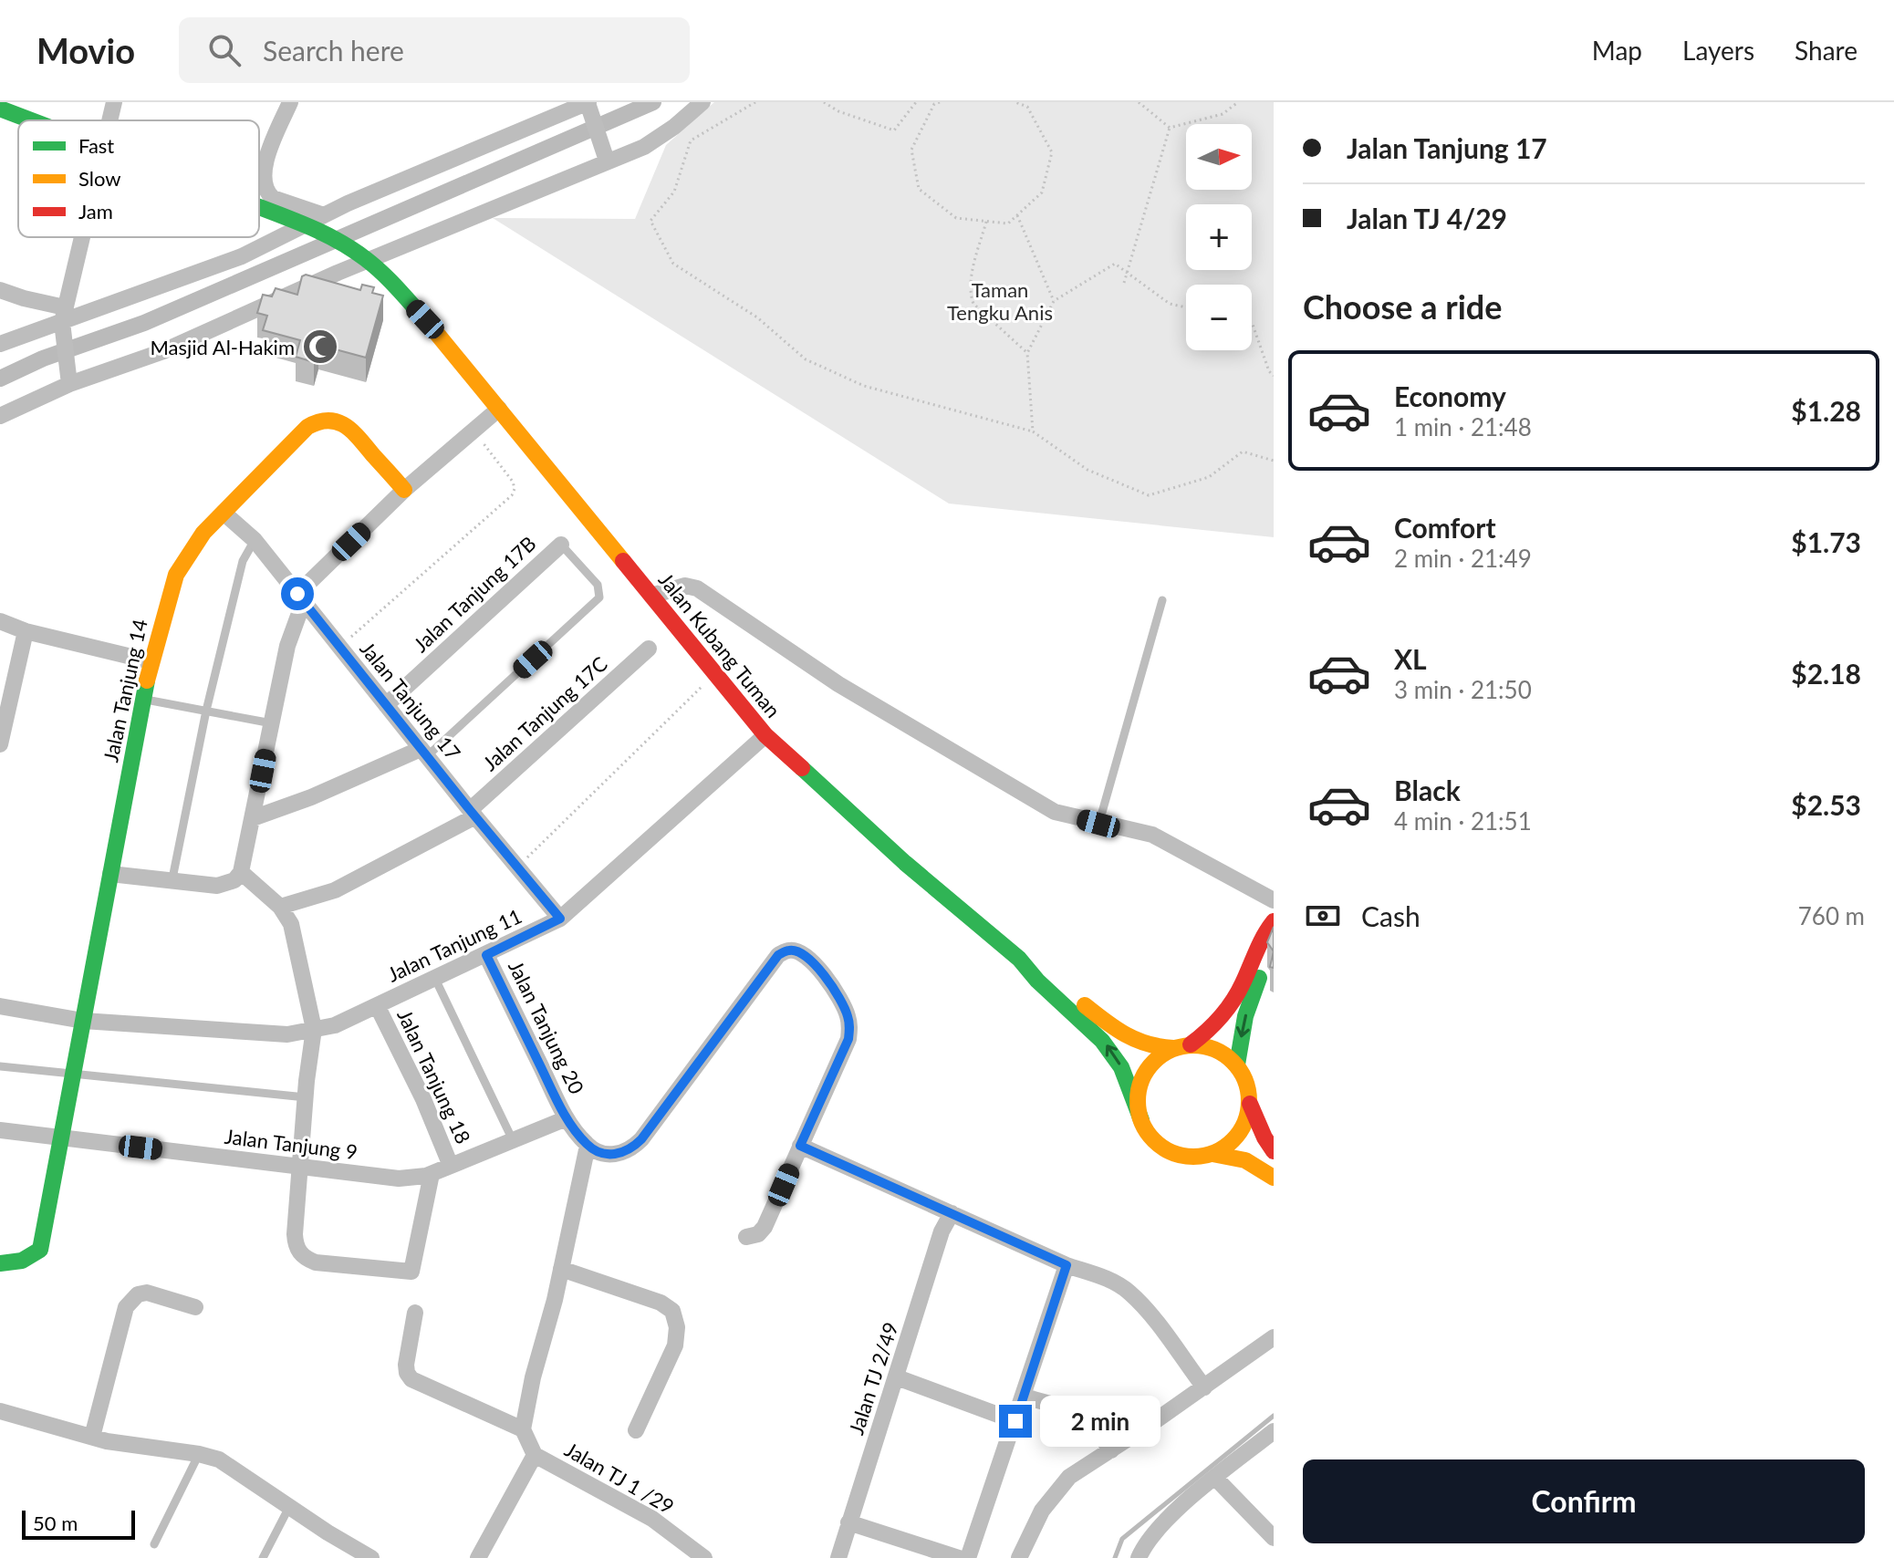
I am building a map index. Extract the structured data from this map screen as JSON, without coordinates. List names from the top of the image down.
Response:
{
  "streets": {
    "main road": ["Jalan Kubang Tuman", "Jalan Tanjung 14"],
    "street": [
      "Jalan Tanjung 17B",
      "Jalan Tanjung 17",
      "Jalan Tanjung 17C",
      "Jalan Tanjung 11",
      "Jalan Tanjung 20",
      "Jalan Tanjung 18",
      "Jalan Tanjung 9",
      "Jalan TJ 2/49",
      "Jalan TJ 1 /29"
    ]
  },
  "crossings": [
    ["Jalan Tanjung 17B", "Jalan Tanjung 17"],
    ["Jalan Kubang Tuman", "Jalan Tanjung 11"],
    ["Jalan Tanjung 14", "Jalan Tanjung 17"],
    ["Jalan Tanjung 14", "Jalan Tanjung 11"],
    ["Jalan Tanjung 14", "Jalan Tanjung 9"],
    ["Jalan Tanjung 17", "Jalan Tanjung 17C"],
    ["Jalan Tanjung 17", "Jalan Tanjung 11"],
    ["Jalan Tanjung 11", "Jalan Tanjung 20"],
    ["Jalan Tanjung 11", "Jalan Tanjung 18"],
    ["Jalan Tanjung 20", "Jalan Tanjung 9"],
    ["Jalan Tanjung 18", "Jalan Tanjung 9"]
  ],
  "parks": ["Taman Tengku Anis"],
  "places": {
    "mosque": ["Masjid Al-Hakim"]
  },
  "legend": ["Fast", "Slow", "Jam"],
  "scale_bar": "50 m",
  "north": "right",
  "page": {
    "header": "Movio",
    "search": "Search here",
    "nav": ["Map", "Layers", "Share"],
    "banner": ["Jalan Tanjung 17", "Jalan TJ 4/29"],
    "map_buttons": ["+", "−"],
    "heading": "Choose a ride",
    "list": [
      {
        "name": "Economy",
        "note": "1 min · 21:48",
        "value": "$1.28"
      },
      {
        "name": "Comfort",
        "note": "2 min · 21:49",
        "value": "$1.73"
      },
      {
        "name": "XL",
        "note": "3 min · 21:50",
        "value": "$2.18"
      },
      {
        "name": "Black",
        "note": "4 min · 21:51",
        "value": "$2.53"
      }
    ],
    "pay": ["Cash", "760 m"],
    "bubble": "2 min",
    "buttons": "Confirm",
    "scale": "50 m"
  }
}
